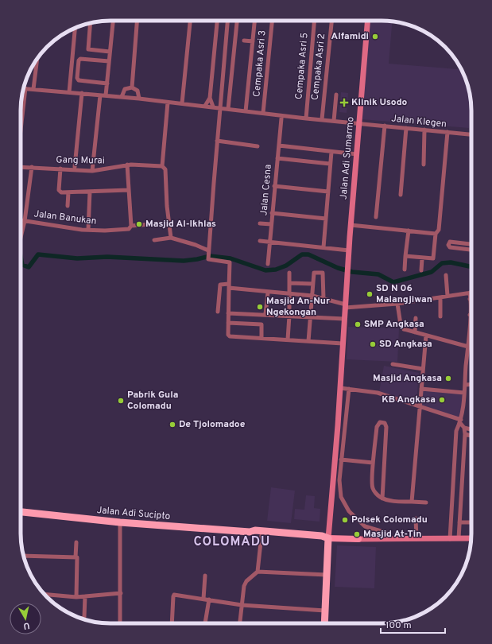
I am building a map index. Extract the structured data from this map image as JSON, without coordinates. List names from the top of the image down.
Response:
{
  "streets": {
    "highway": ["Jalan Adi Sucipto"],
    "main road": ["Jalan Adi Sumarmo"],
    "street": [
      "Cempaka Asri 3",
      "Cempaka Asri 5",
      "Cempaka Asri 2",
      "Jalan Klegen",
      "Gang Murai",
      "Jalan Cesna",
      "Jalan Banukan"
    ]
  },
  "crossings": [
    ["Cempaka Asri 3", "Jalan Klegen"],
    ["Cempaka Asri 5", "Jalan Klegen"],
    ["Cempaka Asri 2", "Jalan Klegen"],
    ["Jalan Klegen", "Jalan Adi Sumarmo"],
    ["Jalan Adi Sumarmo", "Jalan Adi Sucipto"]
  ],
  "districts": ["COLOMADU"],
  "places": {
    "other": [
      "Alfamidi",
      "Masjid Al-Ikhlas",
      "SD N 06 Malangjiwan",
      "Masjid An-Nur Ngekongan",
      "SMP Angkasa",
      "SD Angkasa",
      "Masjid Angkasa",
      "KB Angkasa",
      "Pabrik Gula Colomadu",
      "De Tjolomadoe",
      "Polsek Colomadu",
      "Masjid At-Tin"
    ],
    "health": ["Klinik Usodo"]
  },
  "scale_bar": "100 m",
  "north": "bottom"
}
